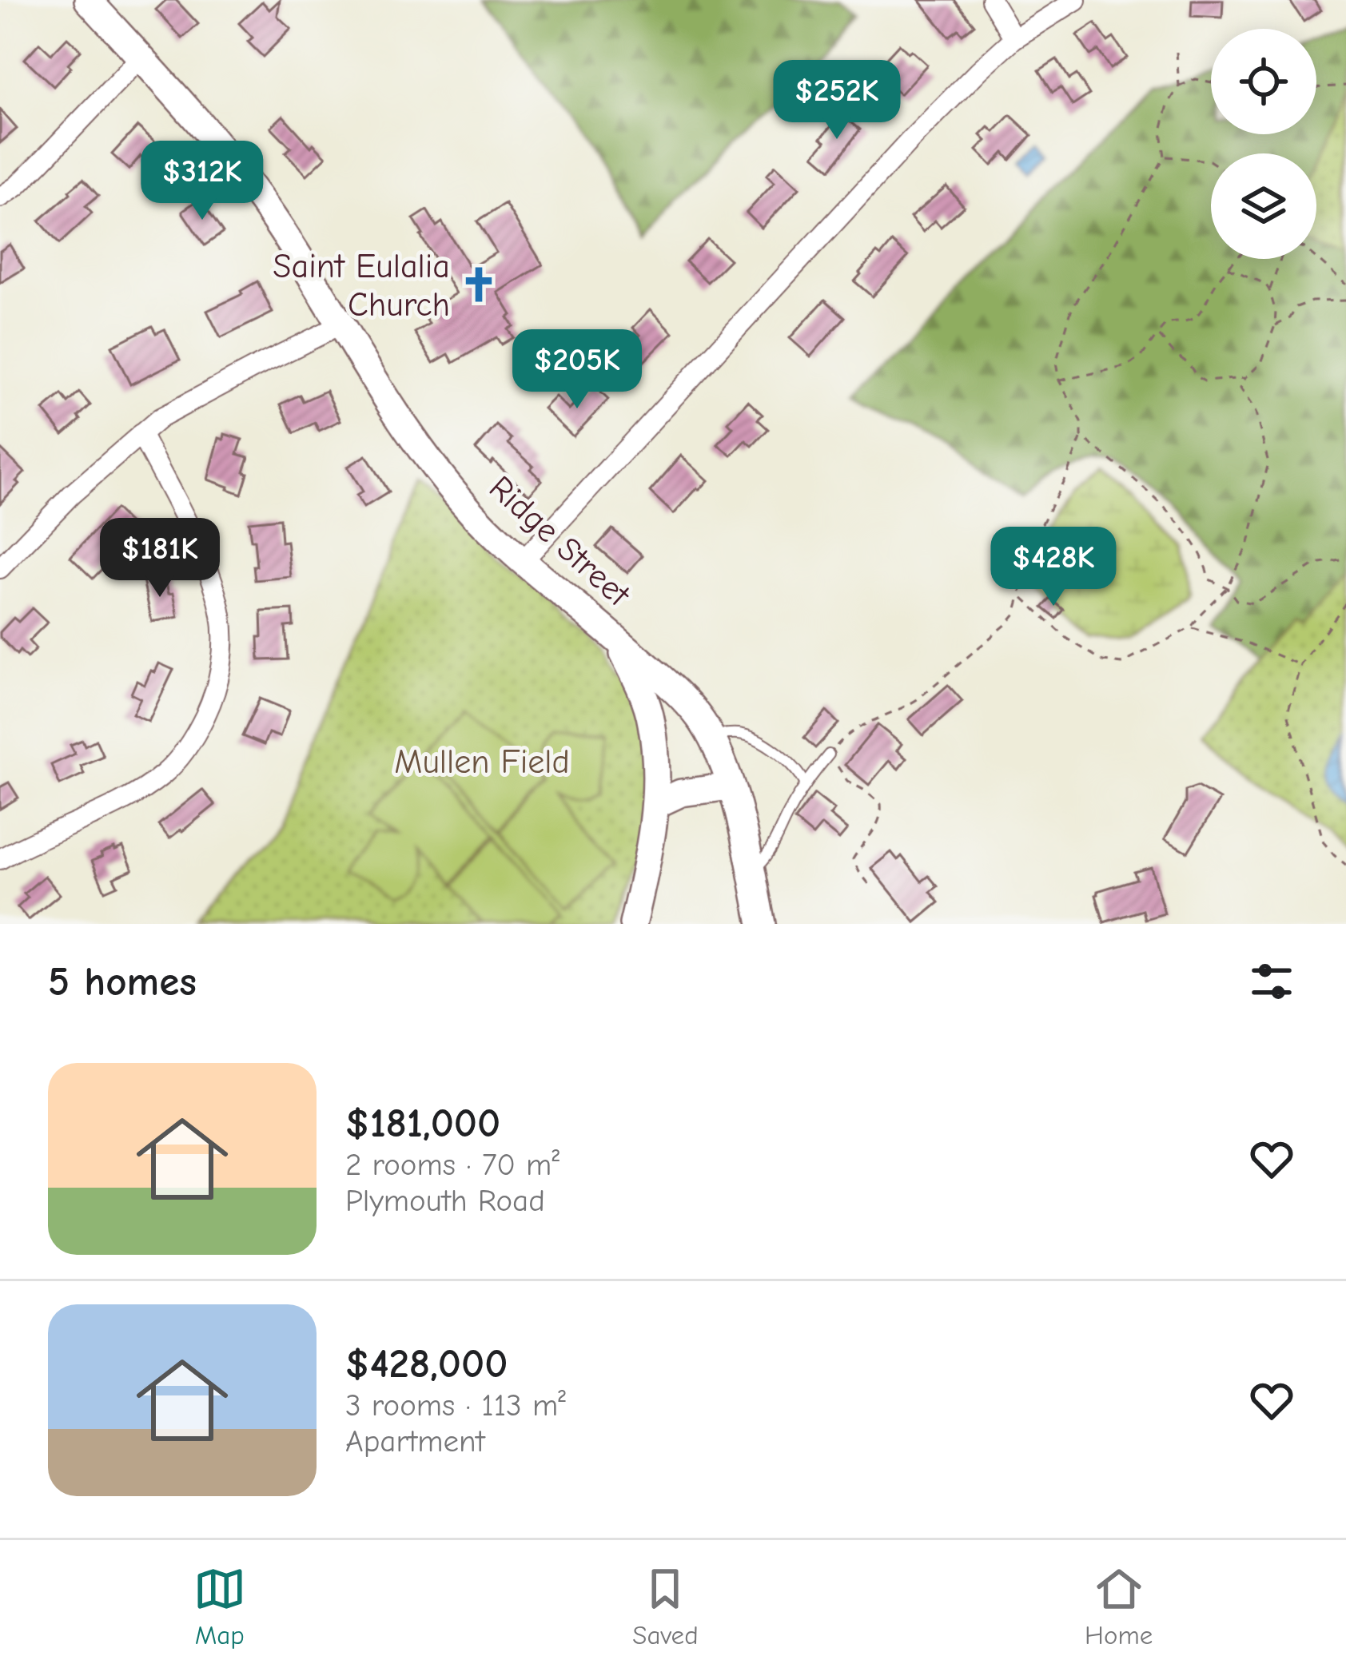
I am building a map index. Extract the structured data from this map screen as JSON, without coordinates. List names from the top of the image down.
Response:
{
  "streets": {
    "main road": ["Ridge Street"]
  },
  "parks": ["Mullen Field"],
  "places": {
    "church": ["Saint Eulalia Church"]
  },
  "page": {
    "price": [
      "$252K",
      "$312K",
      "$205K",
      "$181K",
      "$428K"
    ],
    "heading": "5 homes",
    "list": [
      {
        "name": "$181,000",
        "note": "2 rooms · 70 m² · Plymouth Road"
      },
      {
        "name": "$428,000",
        "note": "3 rooms · 113 m² · Apartment"
      }
    ],
    "tabs": ["Map", "Saved", "Home"]
  }
}
